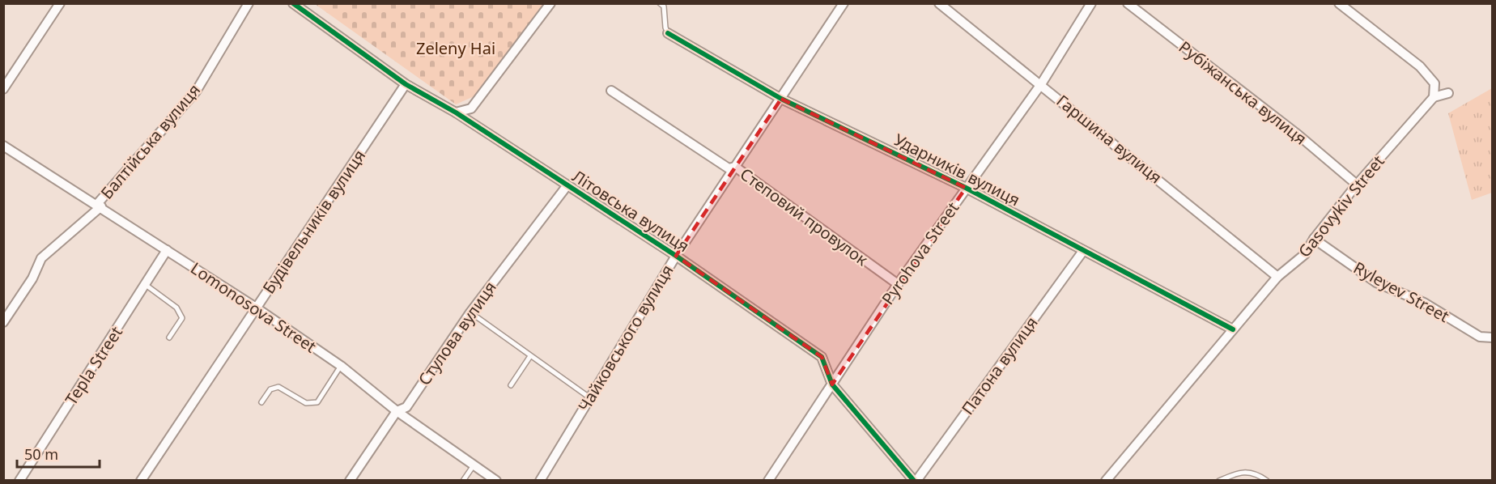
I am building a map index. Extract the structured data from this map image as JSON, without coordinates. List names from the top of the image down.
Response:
{
  "streets": {
    "street": [
      "Рубіжанська вулиця",
      "Гаршина вулиця",
      "Балтійська вулиця",
      "Ударників вулиця",
      "Gasovykiv Street",
      "Літовська вулиця",
      "Степовий провулок",
      "Будівельників вулиця",
      "Pyrohova Street",
      "Ryleyev Street",
      "Lomonosova Street",
      "Стулова вулиця",
      "Чайковського вулиця",
      "Tepla Street",
      "Патона вулиця"
    ]
  },
  "crossings": [
    ["Рубіжанська вулиця", "Gasovykiv Street"],
    ["Гаршина вулиця", "Gasovykiv Street"],
    ["Гаршина вулиця", "Pyrohova Street"],
    ["Балтійська вулиця", "Lomonosova Street"],
    ["Ударників вулиця", "Gasovykiv Street"],
    ["Ударників вулиця", "Pyrohova Street"],
    ["Ударників вулиця", "Чайковського вулиця"],
    ["Ударників вулиця", "Патона вулиця"],
    ["Gasovykiv Street", "Ryleyev Street"],
    ["Літовська вулиця", "Будівельників вулиця"],
    ["Літовська вулиця", "Pyrohova Street"],
    ["Літовська вулиця", "Стулова вулиця"],
    ["Літовська вулиця", "Чайковського вулиця"],
    ["Літовська вулиця", "Патона вулиця"],
    ["Степовий провулок", "Pyrohova Street"],
    ["Степовий провулок", "Чайковського вулиця"],
    ["Будівельників вулиця", "Lomonosova Street"],
    ["Lomonosova Street", "Стулова вулиця"],
    ["Lomonosova Street", "Tepla Street"]
  ],
  "parks": ["Zeleny Hai"],
  "scale_bar": "50 m"
}
